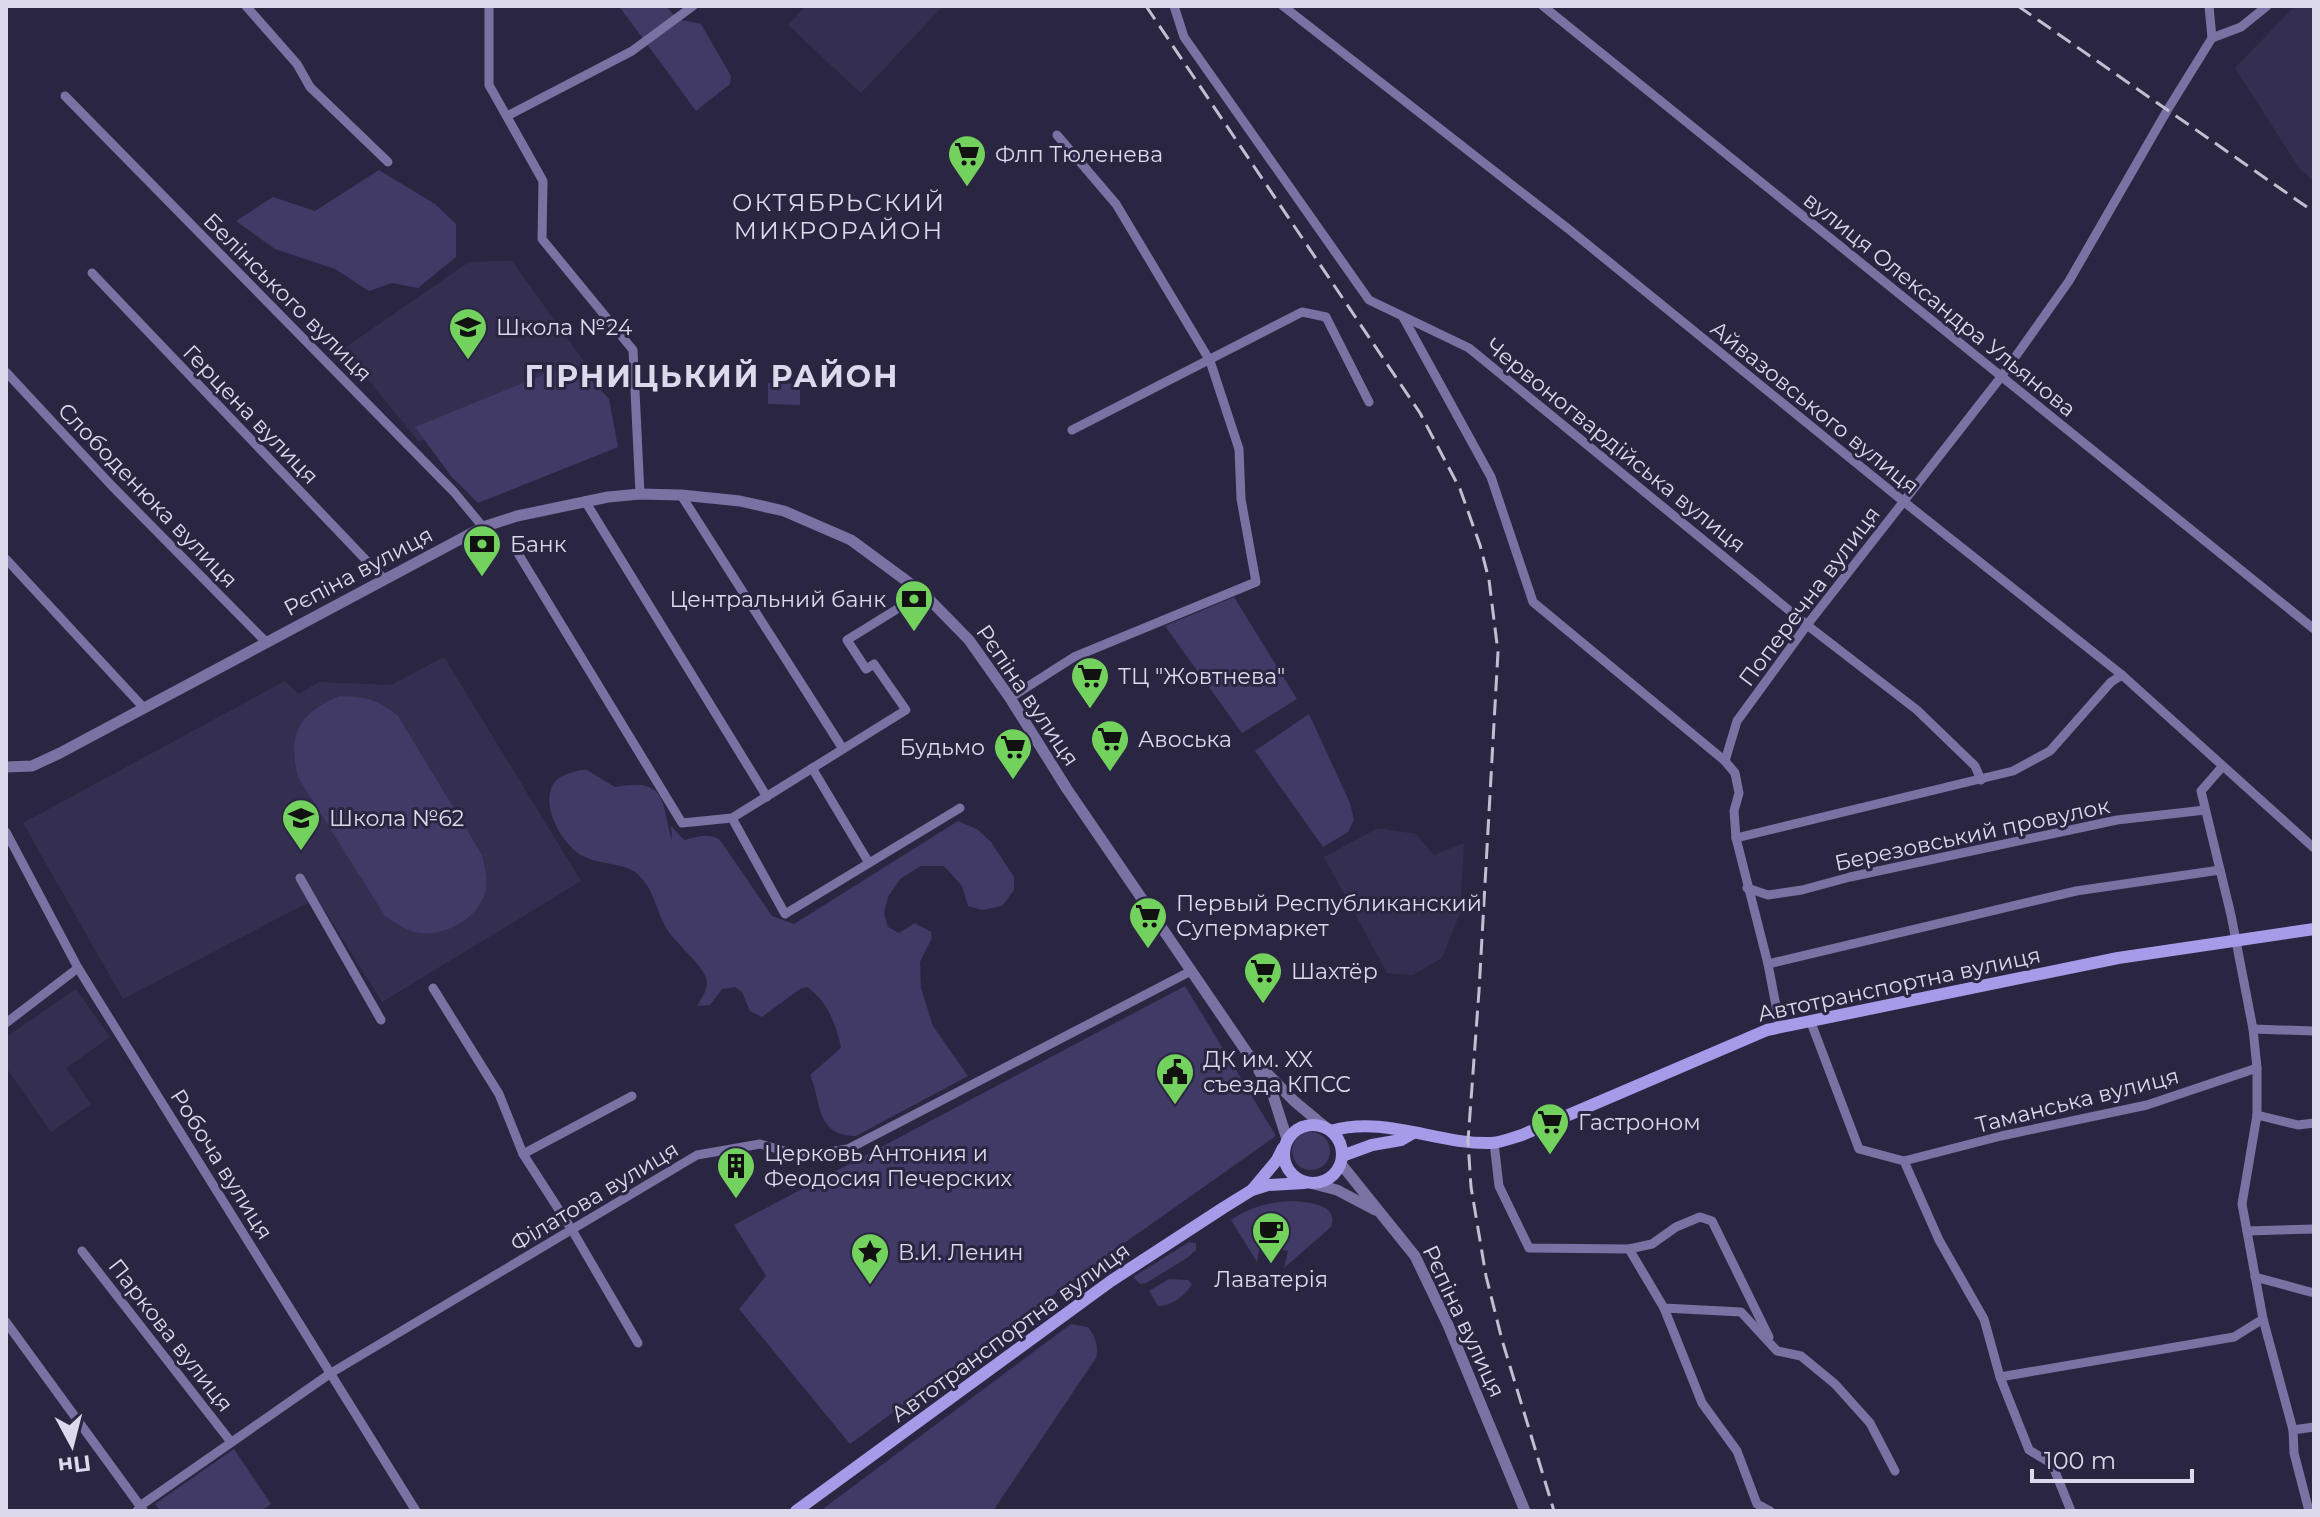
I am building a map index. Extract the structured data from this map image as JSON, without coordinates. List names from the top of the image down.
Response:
{
  "streets": {
    "main road": ["Автотранспортна вулиця"],
    "street": [
      "Белінського вулиця",
      "вулиця Олександра Ульянова",
      "Айвазовського вулиця",
      "Герцена вулиця",
      "Червоногвардійська вулиця",
      "Слободенюка вулиця",
      "Рєпіна вулиця",
      "Поперечна вулиця",
      "Березовський провулок",
      "Таманська вулиця",
      "Робоча вулиця",
      "Філатова вулиця",
      "Паркова вулиця"
    ]
  },
  "crossings": [
    ["Белінського вулиця", "Рєпіна вулиця"],
    ["вулиця Олександра Ульянова", "Поперечна вулиця"],
    ["Айвазовського вулиця", "Поперечна вулиця"],
    ["Герцена вулиця", "Рєпіна вулиця"],
    ["Червоногвардійська вулиця", "Поперечна вулиця"],
    ["Слободенюка вулиця", "Рєпіна вулиця"],
    ["Рєпіна вулиця", "Автотранспортна вулиця"],
    ["Рєпіна вулиця", "Філатова вулиця"],
    ["Робоча вулиця", "Філатова вулиця"],
    ["Філатова вулиця", "Паркова вулиця"]
  ],
  "districts": ["ОКТЯБРЬСКИЙ МИКРОРАЙОН", "ГІРНИЦЬКИЙ РАЙОН"],
  "places": {
    "supermarket": [
      "Флп Тюленева",
      "ТЦ \"Жовтнева\"",
      "Авоська",
      "Будьмо",
      "Первый Республиканский Супермаркет",
      "Шахтёр",
      "Гастроном"
    ],
    "school or university": ["Школа №24", "Школа №62"],
    "bank": ["Банк", "Центральний банк"],
    "public building": ["ДК им. XX съезда КПСС"],
    "building": ["Церковь Антония и Феодосия Печерских"],
    "cafe": ["Лаватерія"],
    "place": ["В.И. Ленин"]
  },
  "scale_bar": "100 m",
  "north": "bottom"
}
